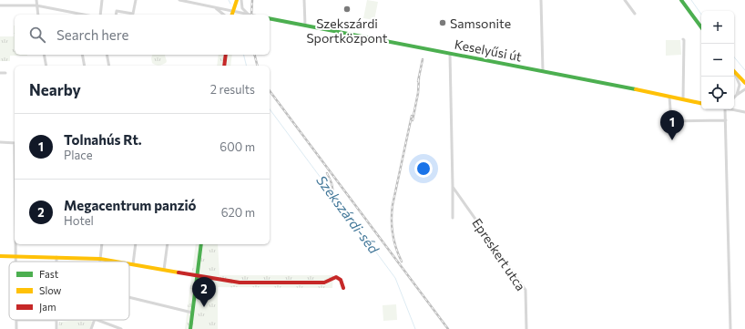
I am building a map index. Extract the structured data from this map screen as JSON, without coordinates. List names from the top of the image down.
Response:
{
  "streets": {
    "street": ["Keselyűsi út", "Epreskert utca"]
  },
  "crossings": [
    ["Keselyűsi út", "Epreskert utca"]
  ],
  "water": ["Szekszárdi-séd"],
  "places": ["Szekszárdi Sportközpont", "Samsonite"],
  "legend": ["Fast", "Slow", "Jam"],
  "page": {
    "map_buttons": ["+", "−"],
    "search": "Search here",
    "heading": ["Nearby", "2 results"],
    "pins": ["1", "2"],
    "list": [
      {
        "mark": "1",
        "name": "Tolnahús Rt.",
        "note": "Place",
        "value": "600 m"
      },
      {
        "mark": "2",
        "name": "Megacentrum panzió",
        "note": "Hotel",
        "value": "620 m"
      }
    ]
  }
}
